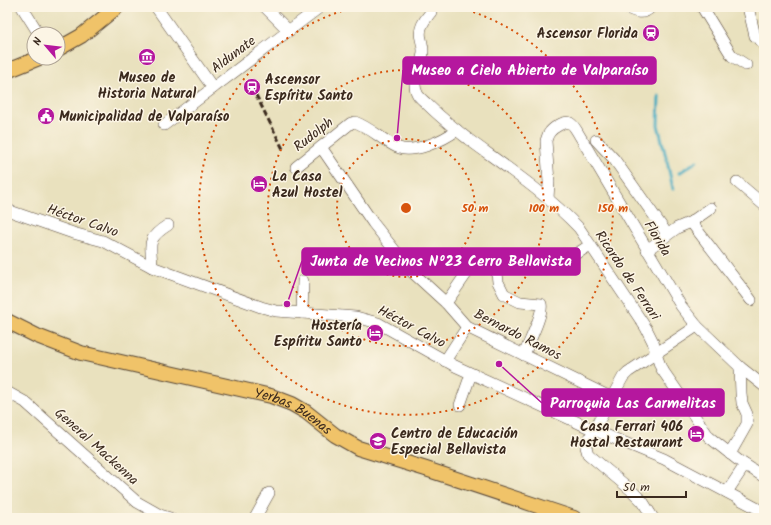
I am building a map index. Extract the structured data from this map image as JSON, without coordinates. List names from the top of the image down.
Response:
{
  "streets": {
    "main road": ["Yerbas Buenas"],
    "street": [
      "Aldunate",
      "Rudolph",
      "Héctor Calvo",
      "Florida",
      "Ricardo de Ferrari",
      "Bernardo Ramos",
      "General Mackenna"
    ]
  },
  "crossings": [
    ["Rudolph", "Ricardo de Ferrari"],
    ["Rudolph", "Bernardo Ramos"],
    ["Florida", "Ricardo de Ferrari"]
  ],
  "places": {
    "station": ["Ascensor Florida", "Ascensor Espíritu Santo"],
    "museum": ["Museo de Historia Natural"],
    "public building": ["Municipalidad de Valparaíso"],
    "other": ["Museo a Cielo Abierto de Valparaíso", "Junta de Vecinos Nº23 Cerro Bellavista", "Parroquia Las Carmelitas"],
    "hotel": ["La Casa Azul Hostel", "Hostería Espíritu Santo", "Casa Ferrari 406 Hostal Restaurant"],
    "school or university": ["Centro de Educación Especial Bellavista"]
  },
  "scale_bar": "50 m",
  "north": "top left",
  "rings": ["50 m", "100 m", "150 m"]
}
